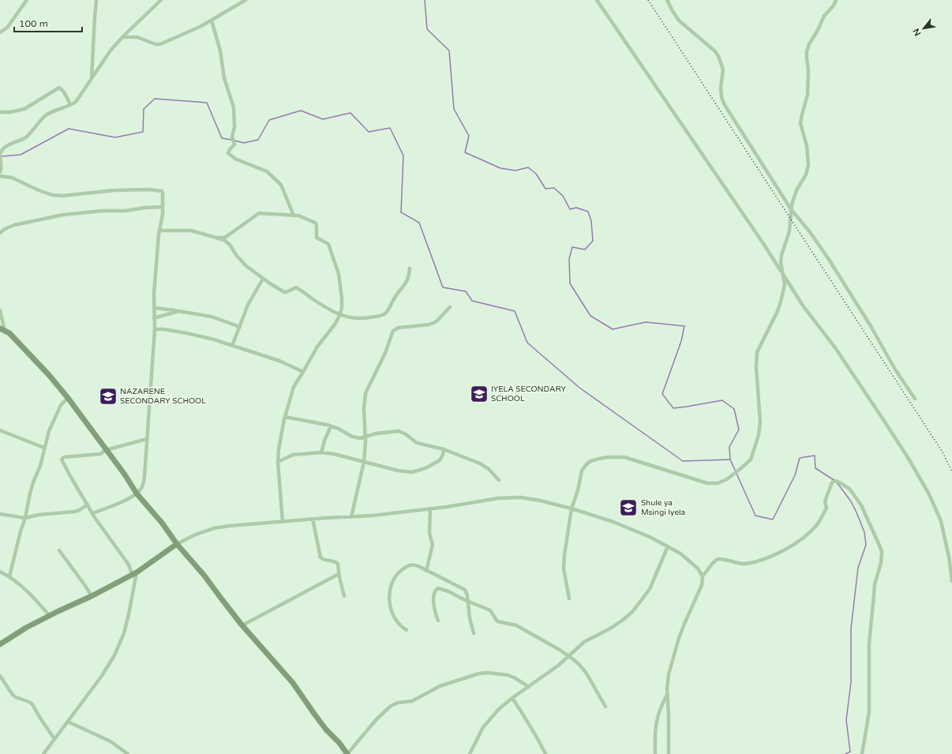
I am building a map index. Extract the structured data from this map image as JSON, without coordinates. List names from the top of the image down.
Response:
{
  "places": {
    "school or university": ["IYELA SECONDARY SCHOOL", "NAZARENE SECONDARY SCHOOL", "Shule ya Msingi Iyela"]
  },
  "scale_bar": "100 m",
  "north": "bottom left"
}
